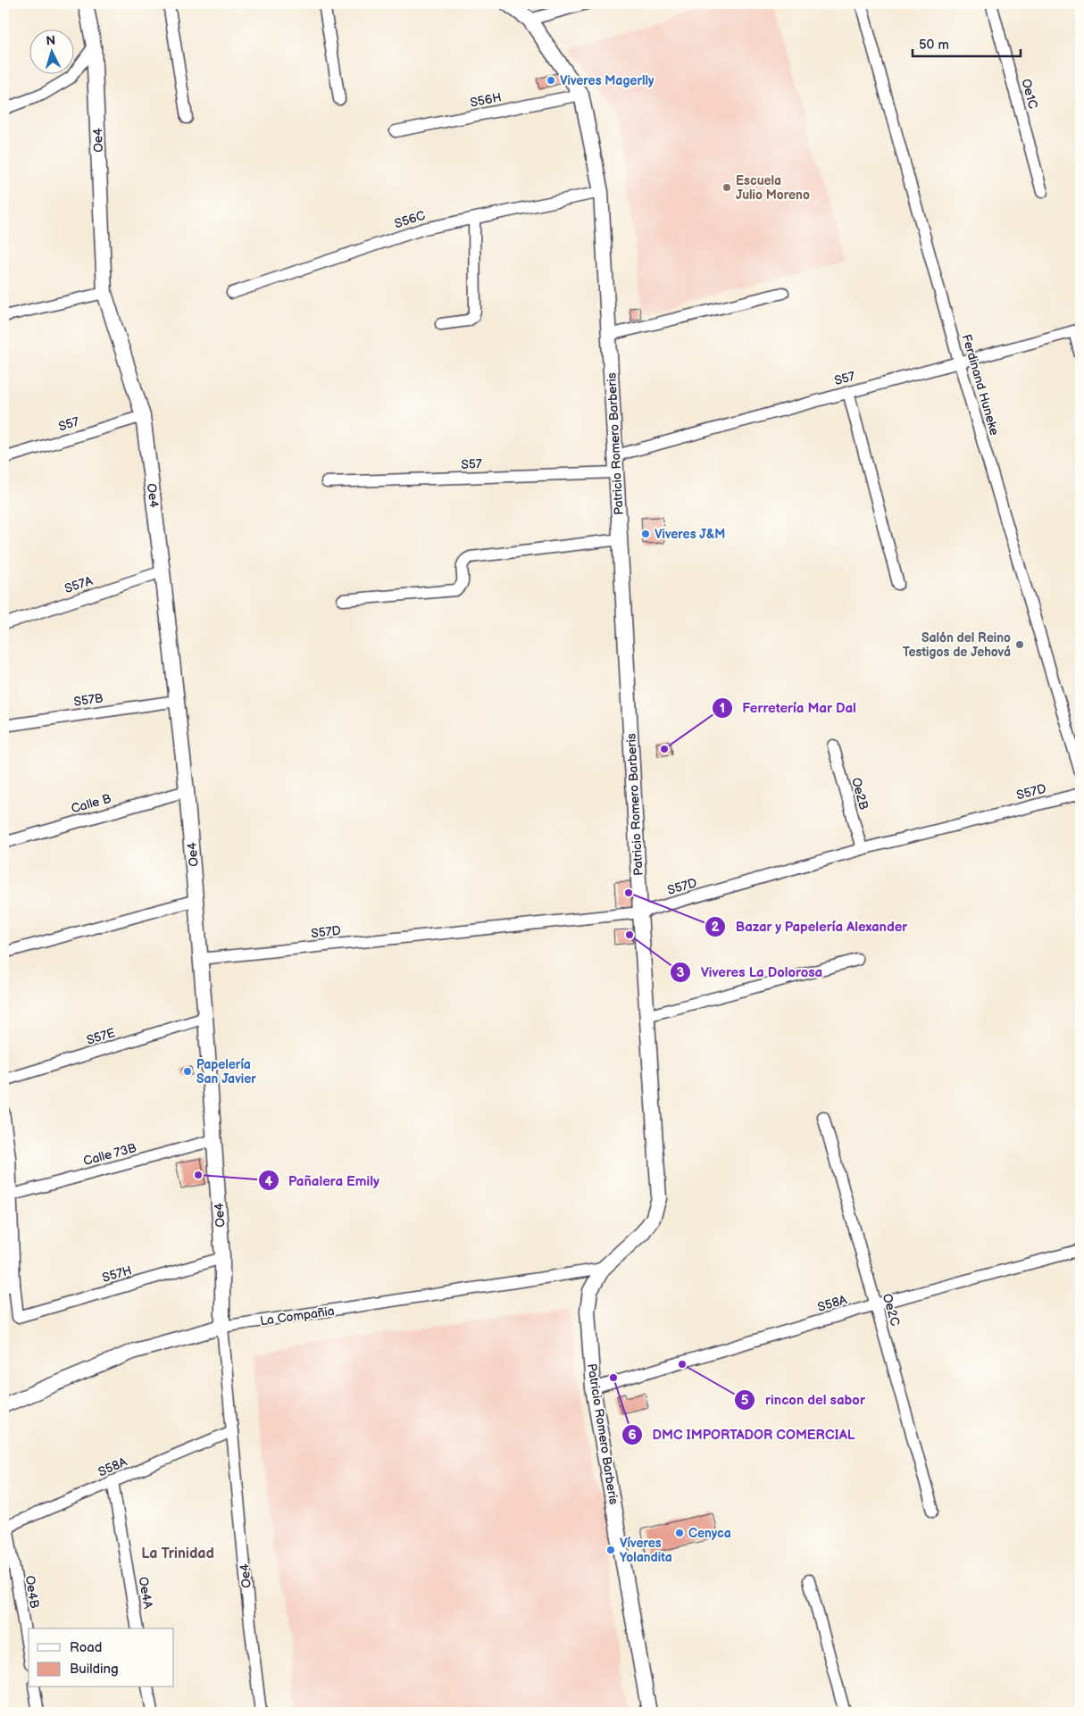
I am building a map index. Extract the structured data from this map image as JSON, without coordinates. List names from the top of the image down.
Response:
{
  "streets": {
    "street": [
      "Oe1C",
      "S56H",
      "Oe4",
      "S56C",
      "S57",
      "Ferdinand Huneke",
      "Patricio Romero Barberis",
      "S57A",
      "S57B",
      "S57D",
      "Oe2B",
      "Calle B",
      "S57E",
      "Calle 73B",
      "S57H",
      "S58A",
      "Oe2C",
      "La Compañia",
      "Oe4B",
      "Oe4A"
    ]
  },
  "crossings": [
    ["S56H", "Patricio Romero Barberis"],
    ["Oe4", "S57"],
    ["Oe4", "S57A"],
    ["Oe4", "S57B"],
    ["Oe4", "S57D"],
    ["Oe4", "Calle B"],
    ["Oe4", "S57E"],
    ["Oe4", "Calle 73B"],
    ["Oe4", "S57H"],
    ["Oe4", "S58A"],
    ["Oe4", "La Compañia"],
    ["S56C", "Patricio Romero Barberis"],
    ["S57", "Ferdinand Huneke"],
    ["S57", "Patricio Romero Barberis"],
    ["Patricio Romero Barberis", "S57D"],
    ["Patricio Romero Barberis", "S58A"],
    ["Patricio Romero Barberis", "La Compañia"],
    ["S57D", "Oe2B"],
    ["S58A", "Oe2C"],
    ["S58A", "Oe4B"],
    ["S58A", "Oe4A"]
  ],
  "districts": ["La Trinidad"],
  "places": [
    "Viveres Magerlly",
    "Escuela Julio Moreno",
    "Viveres J&M",
    "Salón del Reino Testigos de Jehová",
    "Ferretería Mar Dal",
    "Bazar y Papelería Alexander",
    "Viveres La Dolorosa",
    "Papelería San Javier",
    "Pañalera Emily",
    "rincon del sabor",
    "DMC IMPORTADOR COMERCIAL",
    "Cenyca",
    "Víveres Yolandita"
  ],
  "legend": ["Road", "Building"],
  "scale_bar": "50 m",
  "north": "top"
}
